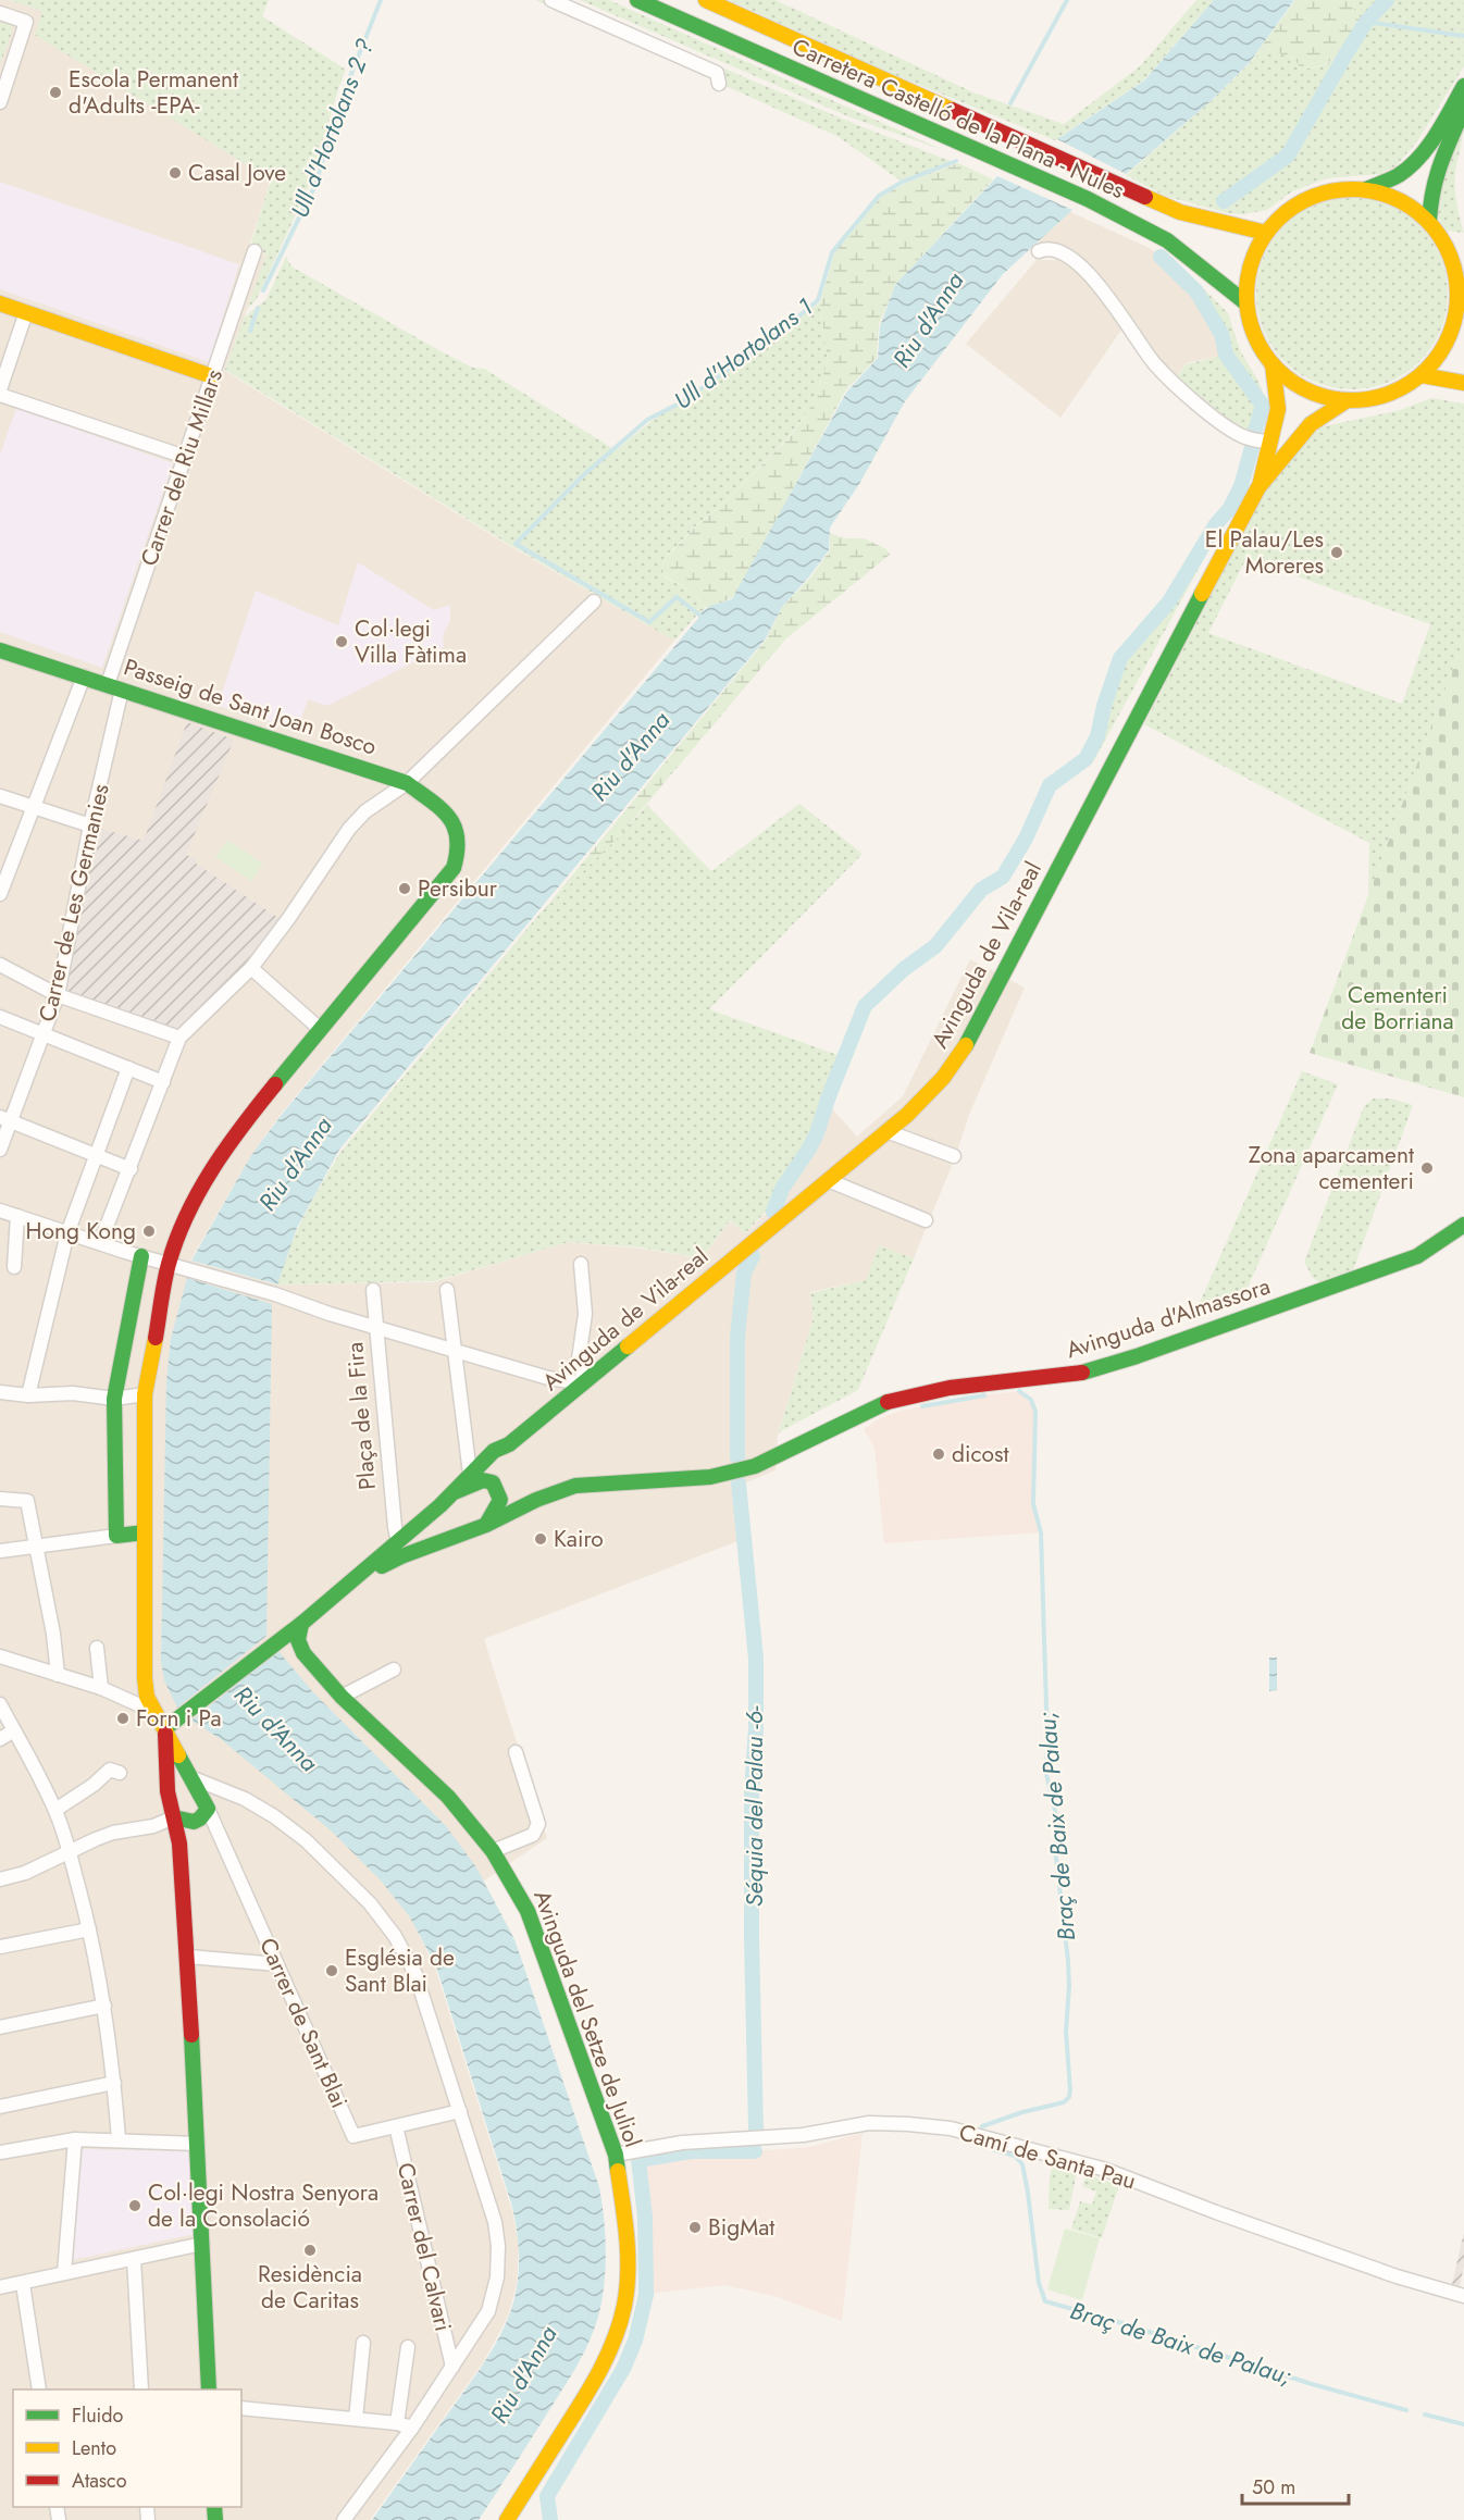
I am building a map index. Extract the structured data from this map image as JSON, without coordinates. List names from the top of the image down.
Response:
{
  "streets": {
    "street": [
      "Carretera Castelló de la Plana - Nules",
      "Carrer del Riu Millars",
      "Passeig de Sant Joan Bosco",
      "Carrer de Les Germanies",
      "Avinguda de Vila-real",
      "Avinguda d'Almassora",
      "Plaça de la Fira",
      "Avinguda del Setze de Juliol",
      "Carrer de Sant Blai",
      "Camí de Santa Pau",
      "Carrer del Calvari"
    ]
  },
  "crossings": [
    ["Carretera Castelló de la Plana - Nules", "Avinguda de Vila-real"],
    ["Carrer del Riu Millars", "Passeig de Sant Joan Bosco"],
    ["Carrer del Riu Millars", "Carrer de Les Germanies"],
    ["Passeig de Sant Joan Bosco", "Carrer de Les Germanies"],
    ["Avinguda de Vila-real", "Avinguda d'Almassora"],
    ["Avinguda de Vila-real", "Plaça de la Fira"],
    ["Avinguda d'Almassora", "Plaça de la Fira"],
    ["Avinguda del Setze de Juliol", "Camí de Santa Pau"],
    ["Carrer de Sant Blai", "Carrer del Calvari"]
  ],
  "water": [
    "Ull d'Hortolans 2 ?",
    "Riu d'Anna",
    "Ull d'Hortolans 1",
    "Séquia del Palau -6-",
    "Braç de Baix de Palau;"
  ],
  "parks": ["Cementeri de Borriana"],
  "places": [
    "Escola Permanent d'Adults -EPA-",
    "Casal Jove",
    "El Palau/Les Moreres",
    "Col·legi Villa Fàtima",
    "Persibur",
    "Zona aparcament cementeri",
    "Hong Kong",
    "dicost",
    "Kairo",
    "Forn i Pa",
    "Església de Sant Blai",
    "Col·legi Nostra Senyora de la Consolació",
    "BigMat",
    "Residència de Caritas"
  ],
  "legend": ["Fluido", "Lento", "Atasco"],
  "scale_bar": "50 m"
}
